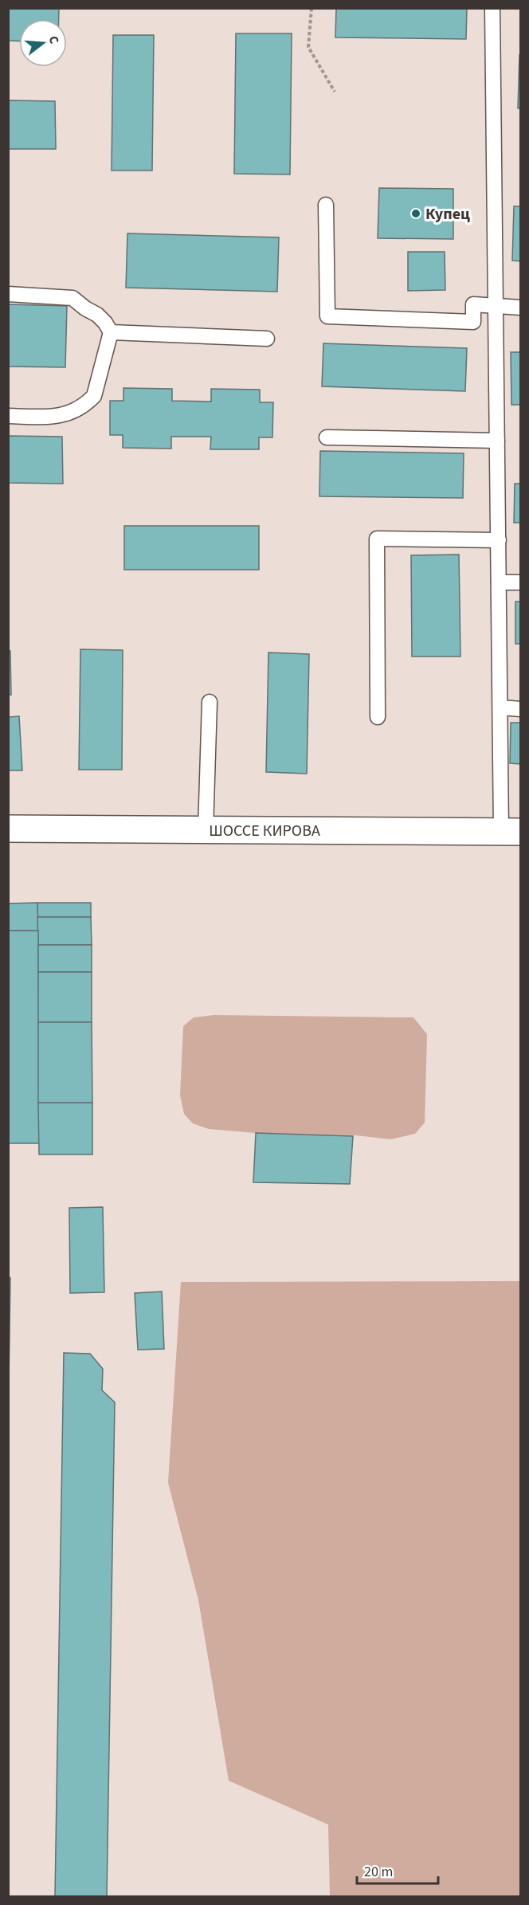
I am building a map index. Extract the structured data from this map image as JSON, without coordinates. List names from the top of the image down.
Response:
{
  "streets": {
    "main road": ["ШОССЕ КИРОВА"]
  },
  "places": ["Купец"],
  "scale_bar": "20 m",
  "north": "right"
}
